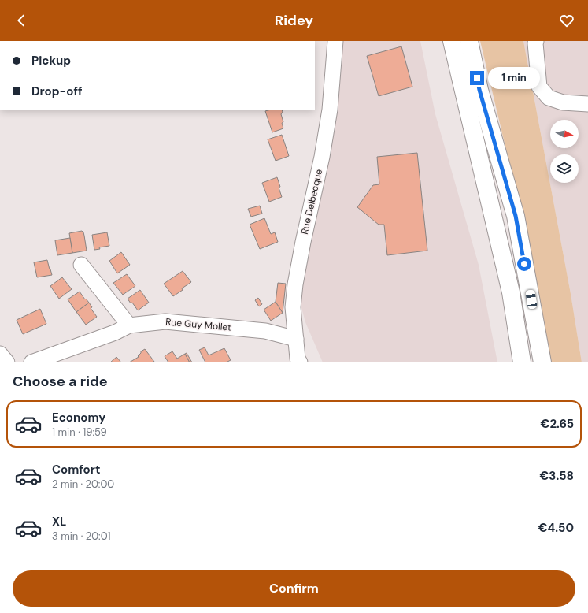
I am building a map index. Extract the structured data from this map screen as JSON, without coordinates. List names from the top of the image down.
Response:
{
  "streets": {
    "street": ["Rue Delbecque", "Rue Guy Mollet"]
  },
  "crossings": [
    ["Rue Delbecque", "Rue Guy Mollet"]
  ],
  "north": "right",
  "page": {
    "header": "Ridey",
    "banner": ["Pickup", "Drop-off"],
    "bubble": "1 min",
    "heading": "Choose a ride",
    "list": [
      {
        "name": "Economy",
        "note": "1 min · 19:59",
        "value": "€2.65"
      },
      {
        "name": "Comfort",
        "note": "2 min · 20:00",
        "value": "€3.58"
      },
      {
        "name": "XL",
        "note": "3 min · 20:01",
        "value": "€4.50"
      }
    ],
    "buttons": "Confirm"
  }
}
